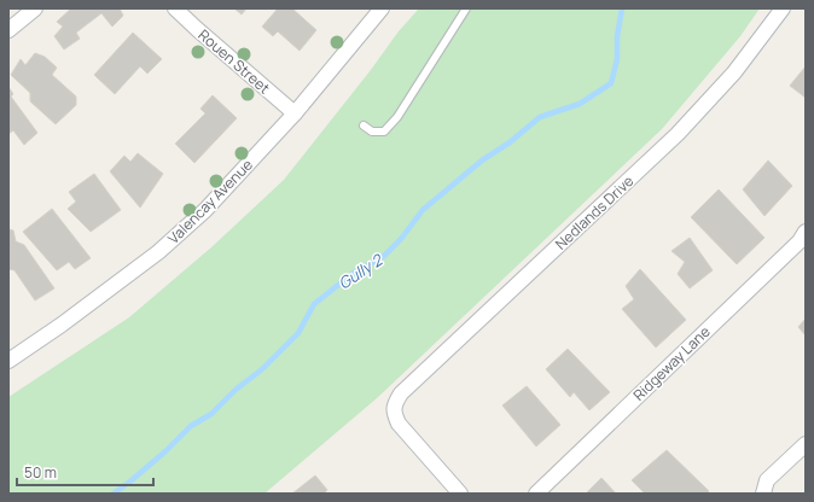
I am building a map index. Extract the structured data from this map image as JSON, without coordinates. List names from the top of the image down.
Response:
{
  "streets": {
    "street": [
      "Rouen Street",
      "Valencay Avenue",
      "Nedlands Drive",
      "Ridgeway Lane"
    ]
  },
  "crossings": [
    ["Rouen Street", "Valencay Avenue"]
  ],
  "water": ["Gully 2"],
  "scale_bar": "50 m"
}
